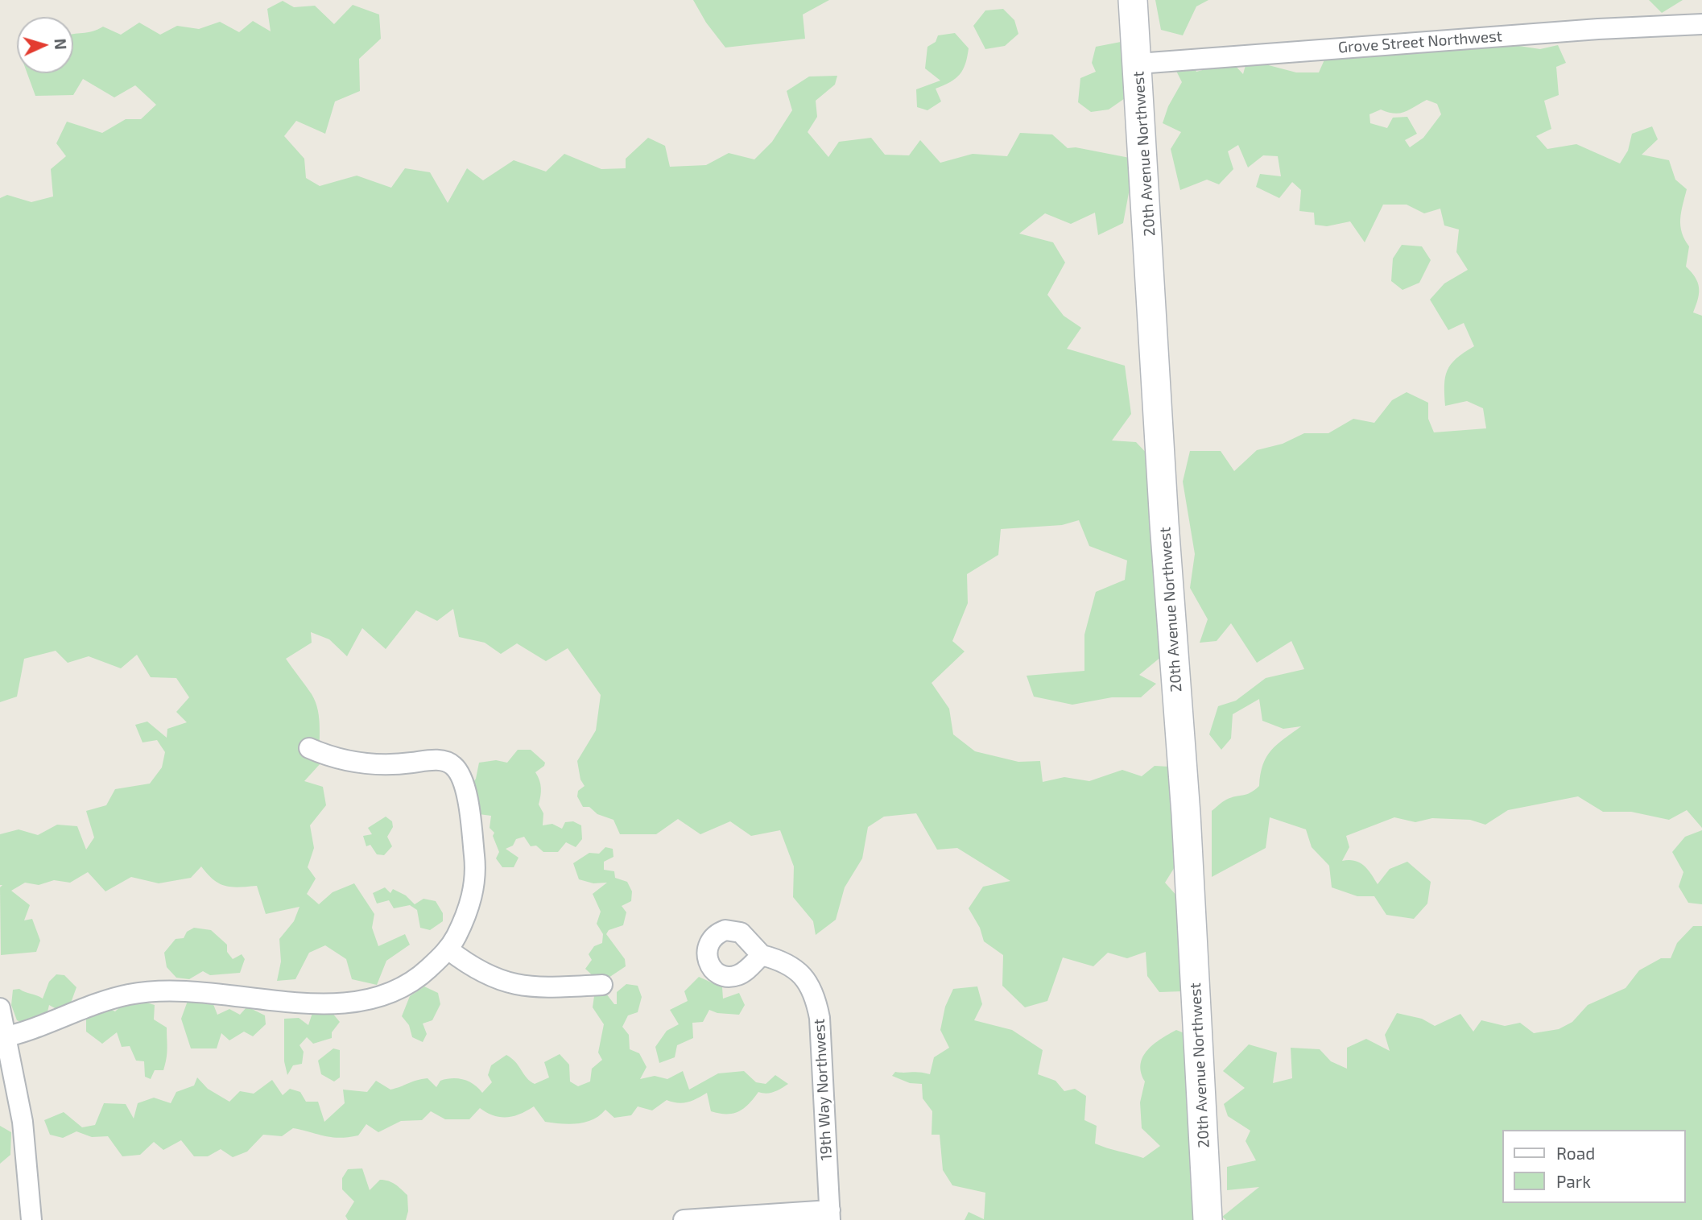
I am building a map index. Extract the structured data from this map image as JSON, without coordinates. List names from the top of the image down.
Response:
{
  "streets": {
    "street": ["Grove Street Northwest", "20th Avenue Northwest", "19th Way Northwest"]
  },
  "crossings": [
    ["Grove Street Northwest", "20th Avenue Northwest"]
  ],
  "legend": ["Road", "Park"],
  "north": "right"
}
